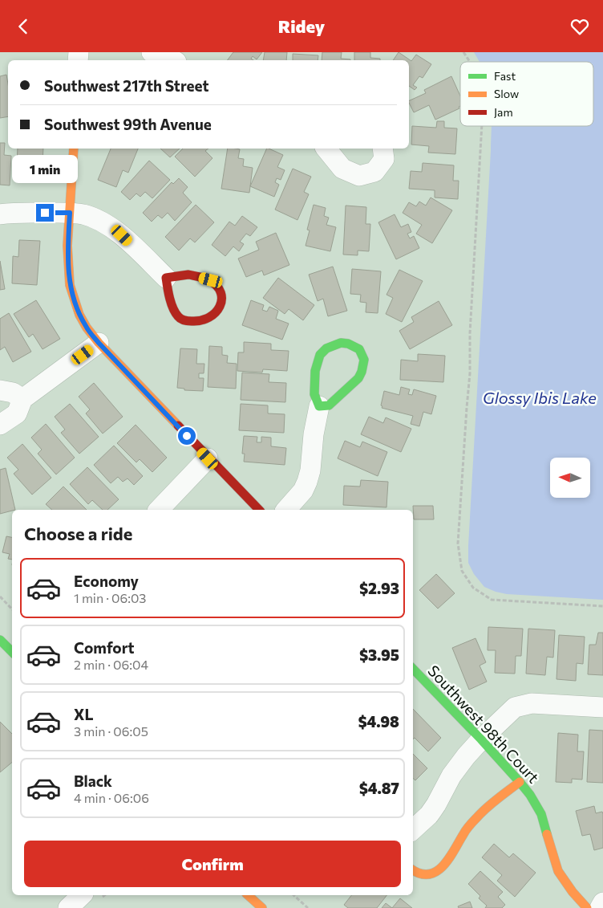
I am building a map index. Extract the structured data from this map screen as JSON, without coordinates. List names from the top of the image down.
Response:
{
  "streets": {
    "street": ["Southwest 98th Court"]
  },
  "water": ["Glossy Ibis Lake"],
  "legend": ["Fast", "Slow", "Jam"],
  "north": "left",
  "page": {
    "header": "Ridey",
    "banner": ["Southwest 217th Street", "Southwest 99th Avenue"],
    "bubble": "1 min",
    "heading": "Choose a ride",
    "list": [
      {
        "name": "Economy",
        "note": "1 min · 06:03",
        "value": "$2.93"
      },
      {
        "name": "Comfort",
        "note": "2 min · 06:04",
        "value": "$3.95"
      },
      {
        "name": "XL",
        "note": "3 min · 06:05",
        "value": "$4.98"
      },
      {
        "name": "Black",
        "note": "4 min · 06:06",
        "value": "$4.87"
      }
    ],
    "buttons": "Confirm"
  }
}
